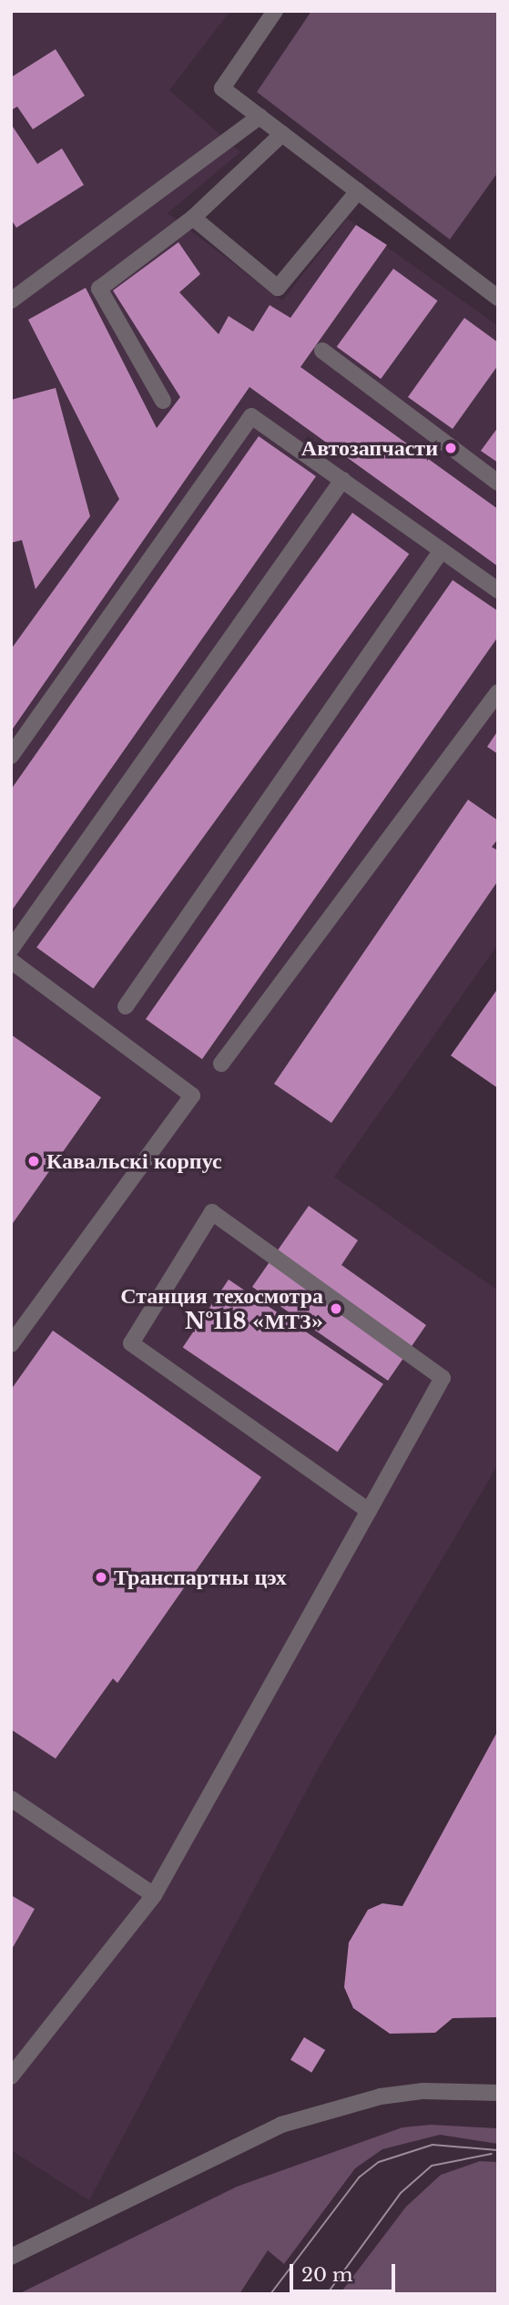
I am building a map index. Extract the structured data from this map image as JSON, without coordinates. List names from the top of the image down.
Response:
{
  "places": [
    "Автозапчасти",
    "Кавальскі корпус",
    "Станция техосмотра №118 «МТЗ»",
    "Транспартны цэх"
  ],
  "scale_bar": "20 m"
}
